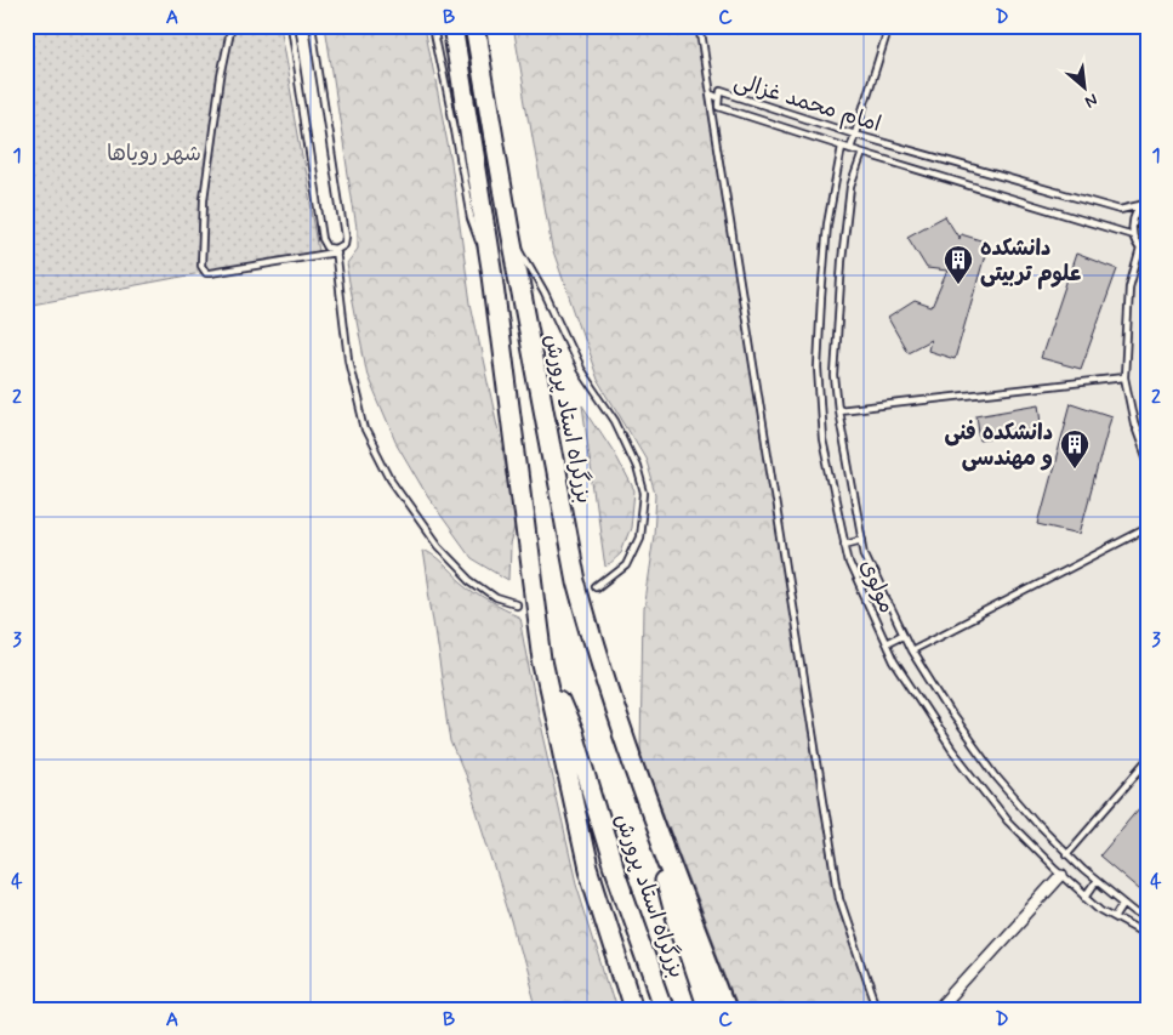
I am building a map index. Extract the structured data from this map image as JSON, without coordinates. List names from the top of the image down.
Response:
{
  "streets": {
    "highway": ["بزرگراه استاد پرورش"],
    "lane": ["امام محمد غزالی", "مولوی"]
  },
  "crossings": [
    ["امام محمد غزالی", "مولوی"]
  ],
  "parks": ["شهر رویاها"],
  "places": {
    "building": ["دانشکده علوم تربیتی", "دانشکده فنی و مهندسی"]
  },
  "north": "bottom right",
  "grid": {
    "columns": [
      "A",
      "B",
      "C",
      "D"
    ],
    "rows": [
      "1",
      "2",
      "3",
      "4"
    ]
  }
}
